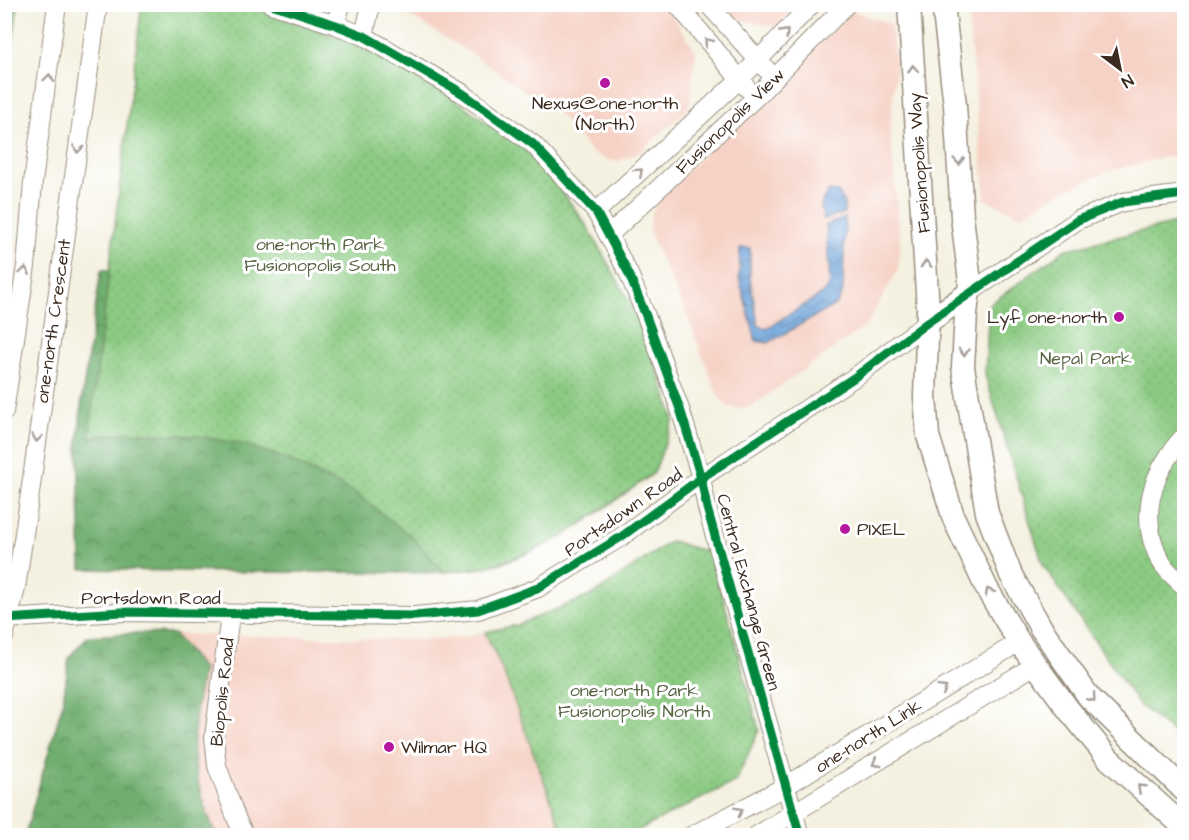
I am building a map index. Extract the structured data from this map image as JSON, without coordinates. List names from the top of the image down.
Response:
{
  "streets": {
    "street": [
      "Fusionopolis View",
      "Fusionopolis Way",
      "one-north Crescent",
      "Portsdown Road",
      "Central Exchange Green",
      "Biopolis Road",
      "one-north Link"
    ]
  },
  "crossings": [
    ["Fusionopolis View", "Central Exchange Green"],
    ["Fusionopolis Way", "Portsdown Road"],
    ["Fusionopolis Way", "one-north Link"],
    ["one-north Crescent", "Portsdown Road"],
    ["Portsdown Road", "Central Exchange Green"],
    ["Portsdown Road", "Biopolis Road"],
    ["Central Exchange Green", "one-north Link"]
  ],
  "parks": ["one-north Park Fusionopolis South", "Nepal Park", "one-north Park Fusionopolis North"],
  "places": [
    "Nexus@one-north (North)",
    "Lyf one-north",
    "PIXEL",
    "Wilmar HQ"
  ],
  "north": "bottom right"
}
